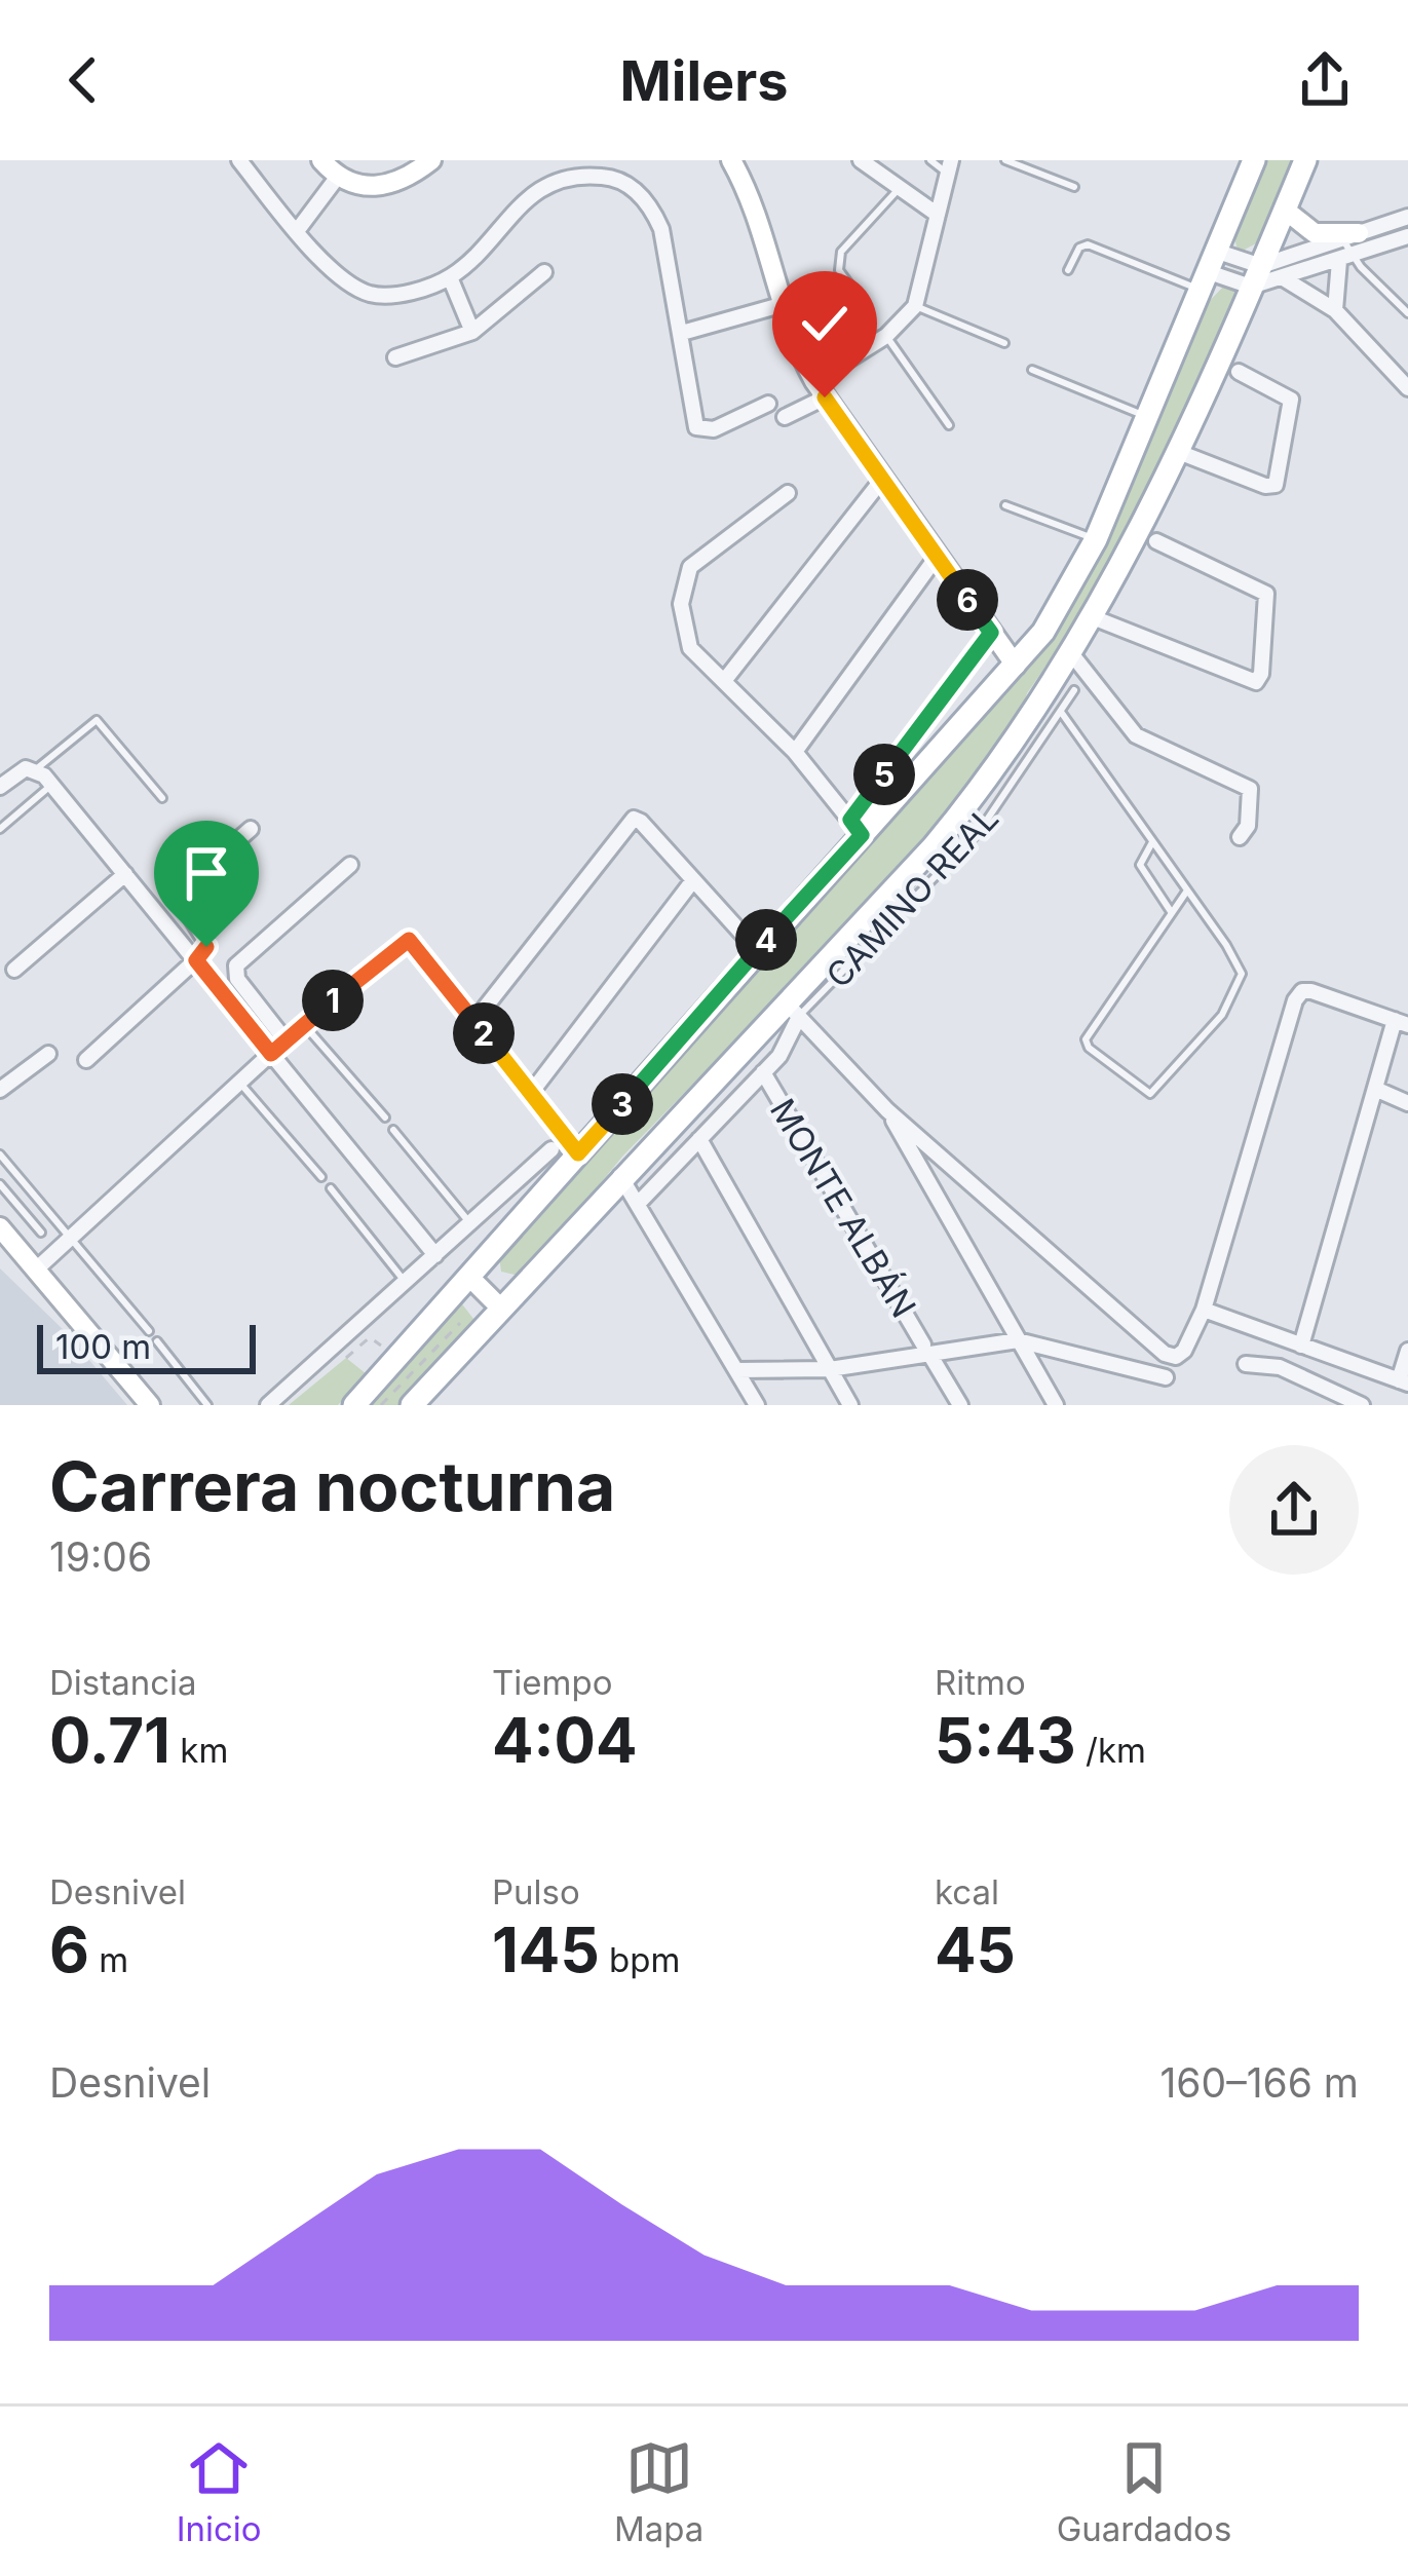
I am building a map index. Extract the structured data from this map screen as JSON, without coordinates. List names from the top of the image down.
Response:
{
  "streets": {
    "street": ["MONTE ALBÁN"],
    "lane": ["CAMINO REAL"]
  },
  "scale_bar": "100 m",
  "page": {
    "header": "Milers",
    "pins": [
      "6",
      "5",
      "4",
      "1",
      "2",
      "3"
    ],
    "scale": "100 m",
    "heading": ["Carrera nocturna", "19:06"],
    "stats": [
      ["Distancia", "0.71 km"],
      ["Tiempo", "4:04"],
      ["Ritmo", "5:43 /km"],
      ["Desnivel", "6 m"],
      ["Pulso", "145 bpm"],
      ["kcal", "45"]
    ],
    "chart": ["Desnivel", "160–166 m"],
    "tabs": ["Inicio", "Mapa", "Guardados"]
  }
}
